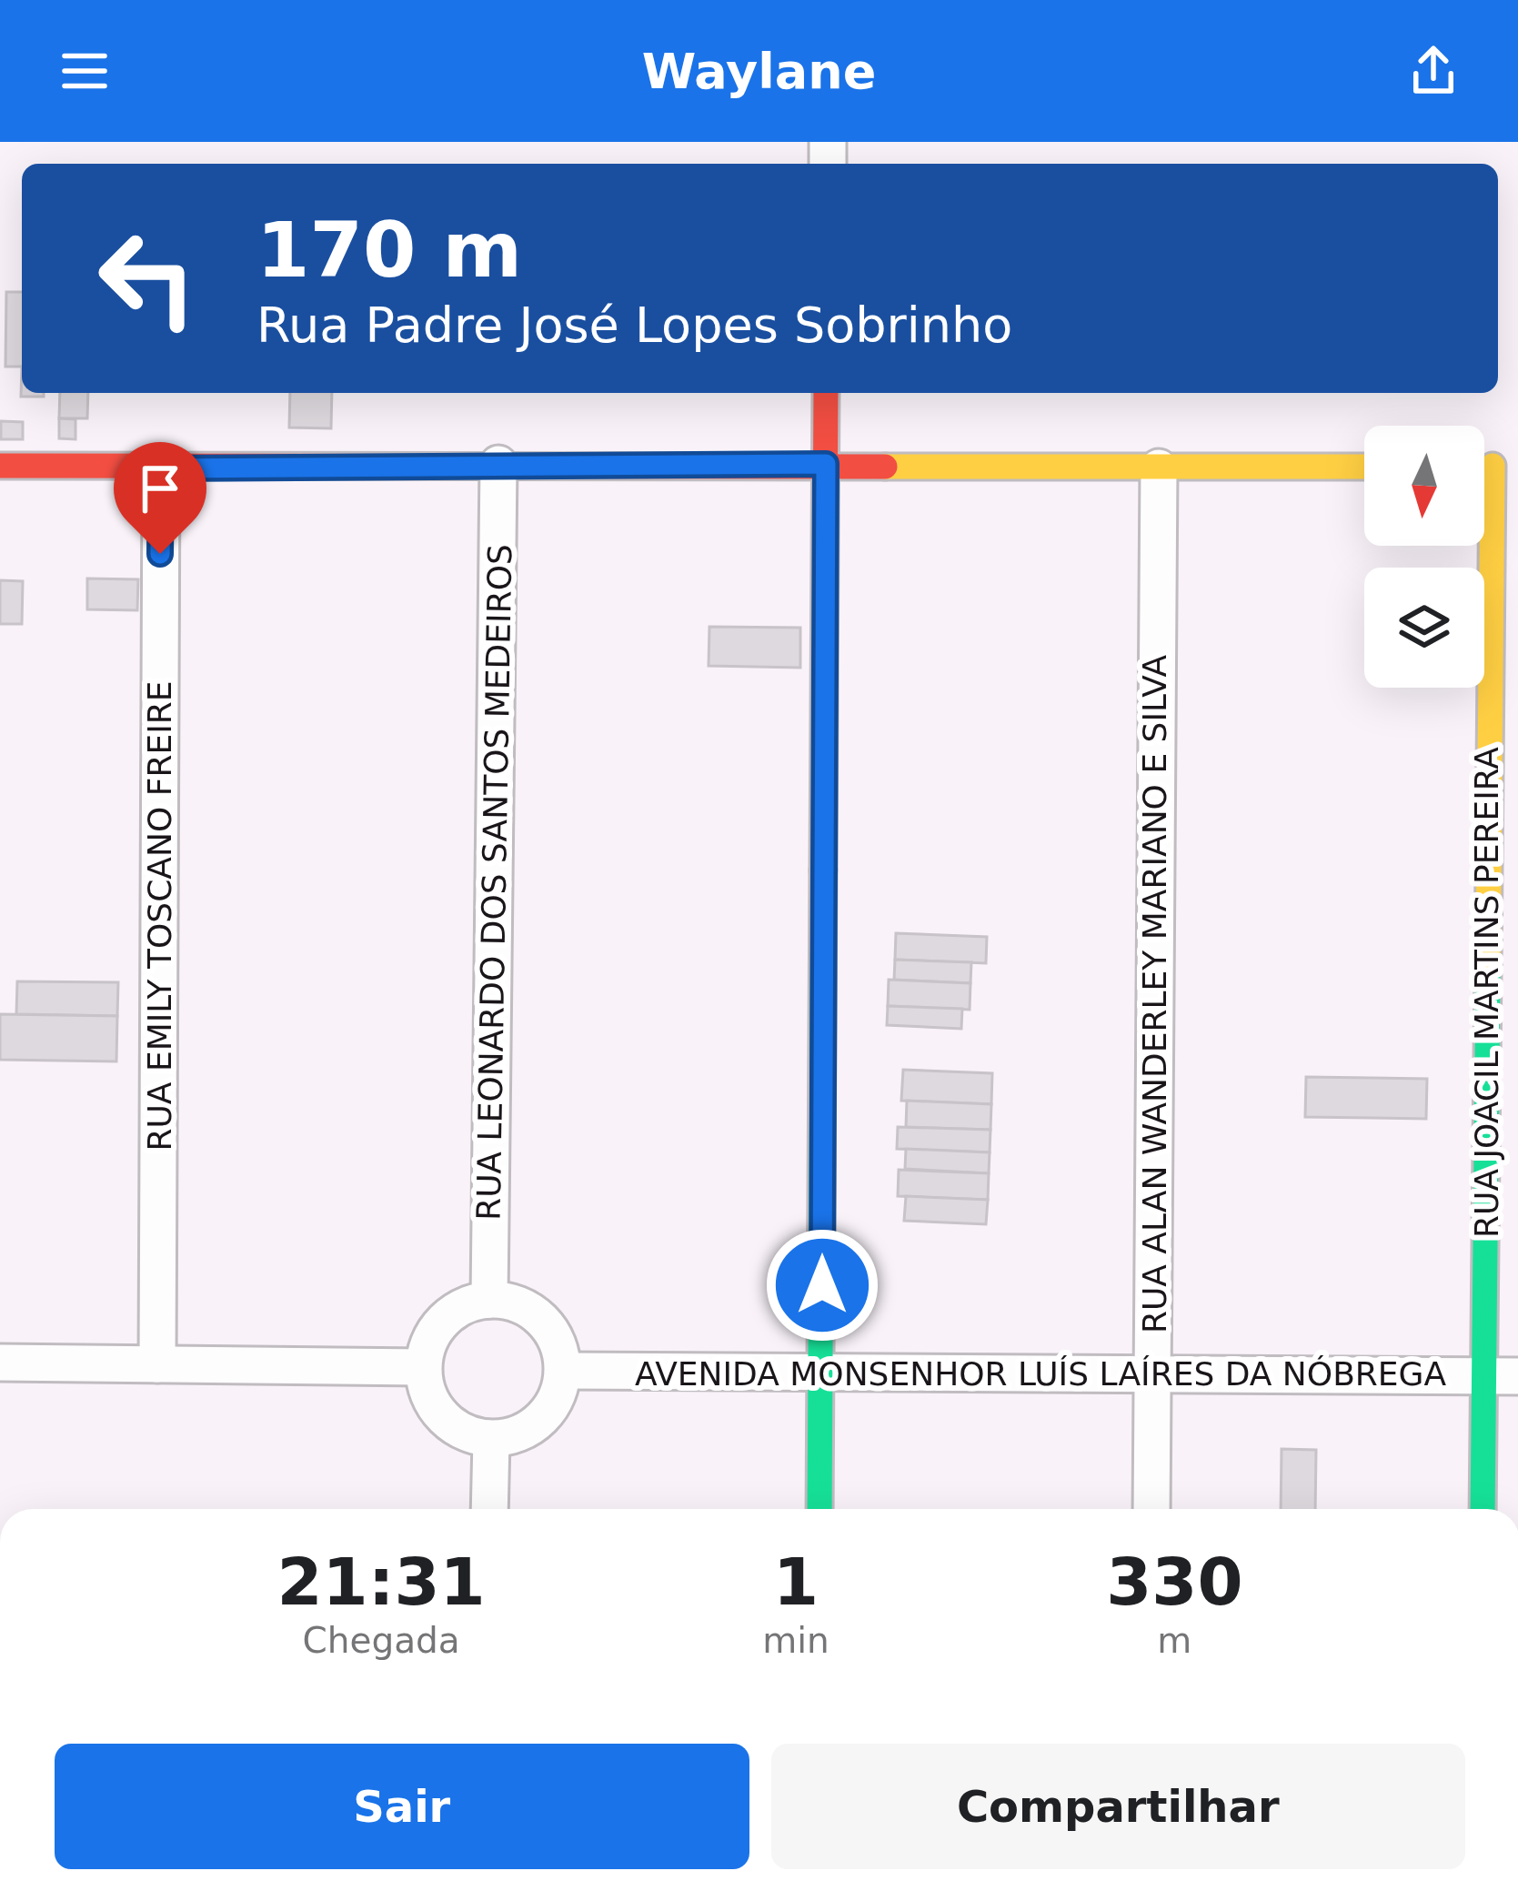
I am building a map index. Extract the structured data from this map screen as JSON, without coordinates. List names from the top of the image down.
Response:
{
  "streets": {
    "street": [
      "RUA LEONARDO DOS SANTOS MEDEIROS",
      "RUA EMILY TOSCANO FREIRE",
      "RUA JOACIL MARTINS PEREIRA",
      "RUA ALAN WANDERLEY MARIANO E SILVA",
      "AVENIDA MONSENHOR LUÍS LAÍRES DA NÓBREGA"
    ]
  },
  "crossings": [
    ["RUA LEONARDO DOS SANTOS MEDEIROS", "AVENIDA MONSENHOR LUÍS LAÍRES DA NÓBREGA"],
    ["RUA JOACIL MARTINS PEREIRA", "AVENIDA MONSENHOR LUÍS LAÍRES DA NÓBREGA"],
    ["RUA ALAN WANDERLEY MARIANO E SILVA", "AVENIDA MONSENHOR LUÍS LAÍRES DA NÓBREGA"]
  ],
  "north": "bottom",
  "page": {
    "header": "Waylane",
    "turn": ["170 m", "Rua Padre José Lopes Sobrinho"],
    "eta": [
      "21:31",
      "Chegada",
      "1",
      "min",
      "330",
      "m"
    ],
    "buttons": ["Sair", "Compartilhar"]
  }
}
